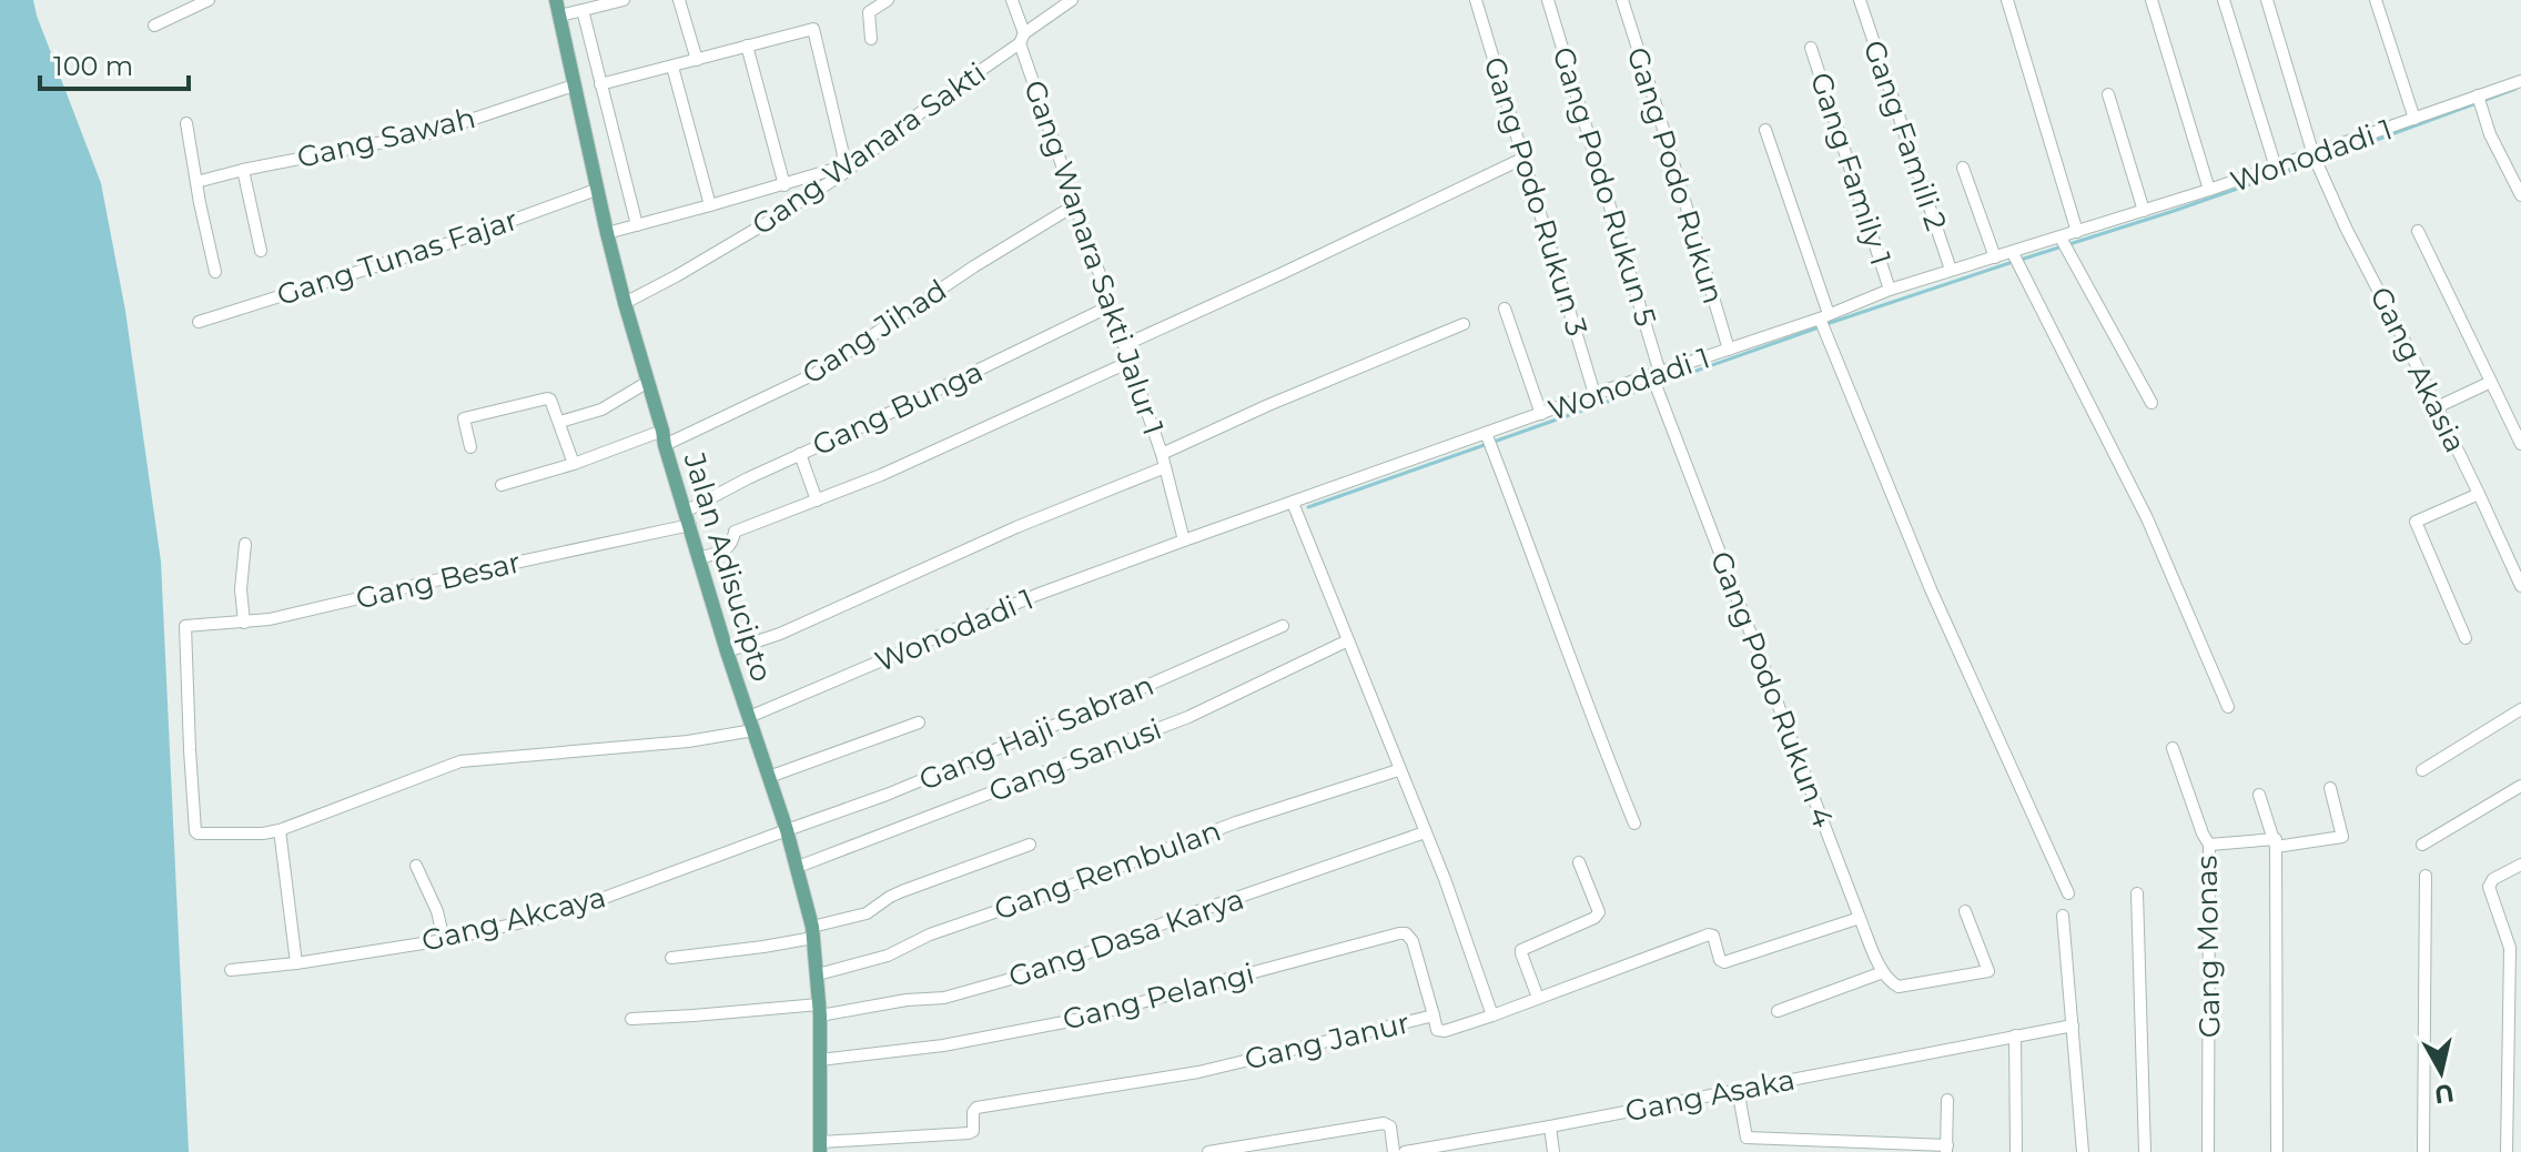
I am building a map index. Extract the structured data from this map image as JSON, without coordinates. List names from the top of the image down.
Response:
{
  "streets": {
    "main road": ["Jalan Adisucipto"],
    "street": [
      "Gang Famili 2",
      "Gang Sawah",
      "Gang Wanara Sakti",
      "Wonodadi 1",
      "Gang Family 1",
      "Gang Podo Rukun",
      "Gang Podo Rukun 5",
      "Gang Podo Rukun 3",
      "Gang Tunas Fajar",
      "Gang Wanara Sakti Jalur 1",
      "Gang Jihad",
      "Gang Akasia",
      "Gang Bunga",
      "Gang Besar",
      "Gang Podo Rukun 4",
      "Gang Haji Sabran",
      "Gang Sanusi",
      "Gang Rembulan",
      "Gang Akcaya",
      "Gang Dasa Karya",
      "Gang Monas",
      "Gang Pelangi",
      "Gang Janur",
      "Gang Asaka"
    ]
  },
  "crossings": [
    ["Gang Famili 2", "Wonodadi 1"],
    ["Gang Sawah", "Jalan Adisucipto"],
    ["Gang Wanara Sakti", "Gang Wanara Sakti Jalur 1"],
    ["Gang Wanara Sakti", "Jalan Adisucipto"],
    ["Wonodadi 1", "Gang Family 1"],
    ["Wonodadi 1", "Gang Podo Rukun"],
    ["Wonodadi 1", "Gang Podo Rukun 5"],
    ["Wonodadi 1", "Gang Podo Rukun 3"],
    ["Wonodadi 1", "Gang Wanara Sakti Jalur 1"],
    ["Wonodadi 1", "Gang Akasia"],
    ["Wonodadi 1", "Jalan Adisucipto"],
    ["Wonodadi 1", "Gang Besar"],
    ["Wonodadi 1", "Gang Podo Rukun 4"],
    ["Gang Podo Rukun 5", "Gang Podo Rukun 4"],
    ["Gang Tunas Fajar", "Jalan Adisucipto"],
    ["Gang Wanara Sakti Jalur 1", "Gang Jihad"],
    ["Gang Wanara Sakti Jalur 1", "Gang Bunga"],
    ["Gang Jihad", "Jalan Adisucipto"],
    ["Gang Bunga", "Jalan Adisucipto"],
    ["Gang Bunga", "Gang Besar"],
    ["Jalan Adisucipto", "Gang Besar"],
    ["Jalan Adisucipto", "Gang Haji Sabran"],
    ["Jalan Adisucipto", "Gang Sanusi"],
    ["Jalan Adisucipto", "Gang Rembulan"],
    ["Jalan Adisucipto", "Gang Akcaya"],
    ["Jalan Adisucipto", "Gang Dasa Karya"],
    ["Jalan Adisucipto", "Gang Pelangi"],
    ["Jalan Adisucipto", "Gang Janur"],
    ["Gang Podo Rukun 4", "Gang Janur"],
    ["Gang Haji Sabran", "Gang Akcaya"],
    ["Gang Pelangi", "Gang Janur"]
  ],
  "scale_bar": "100 m",
  "north": "bottom"
}
